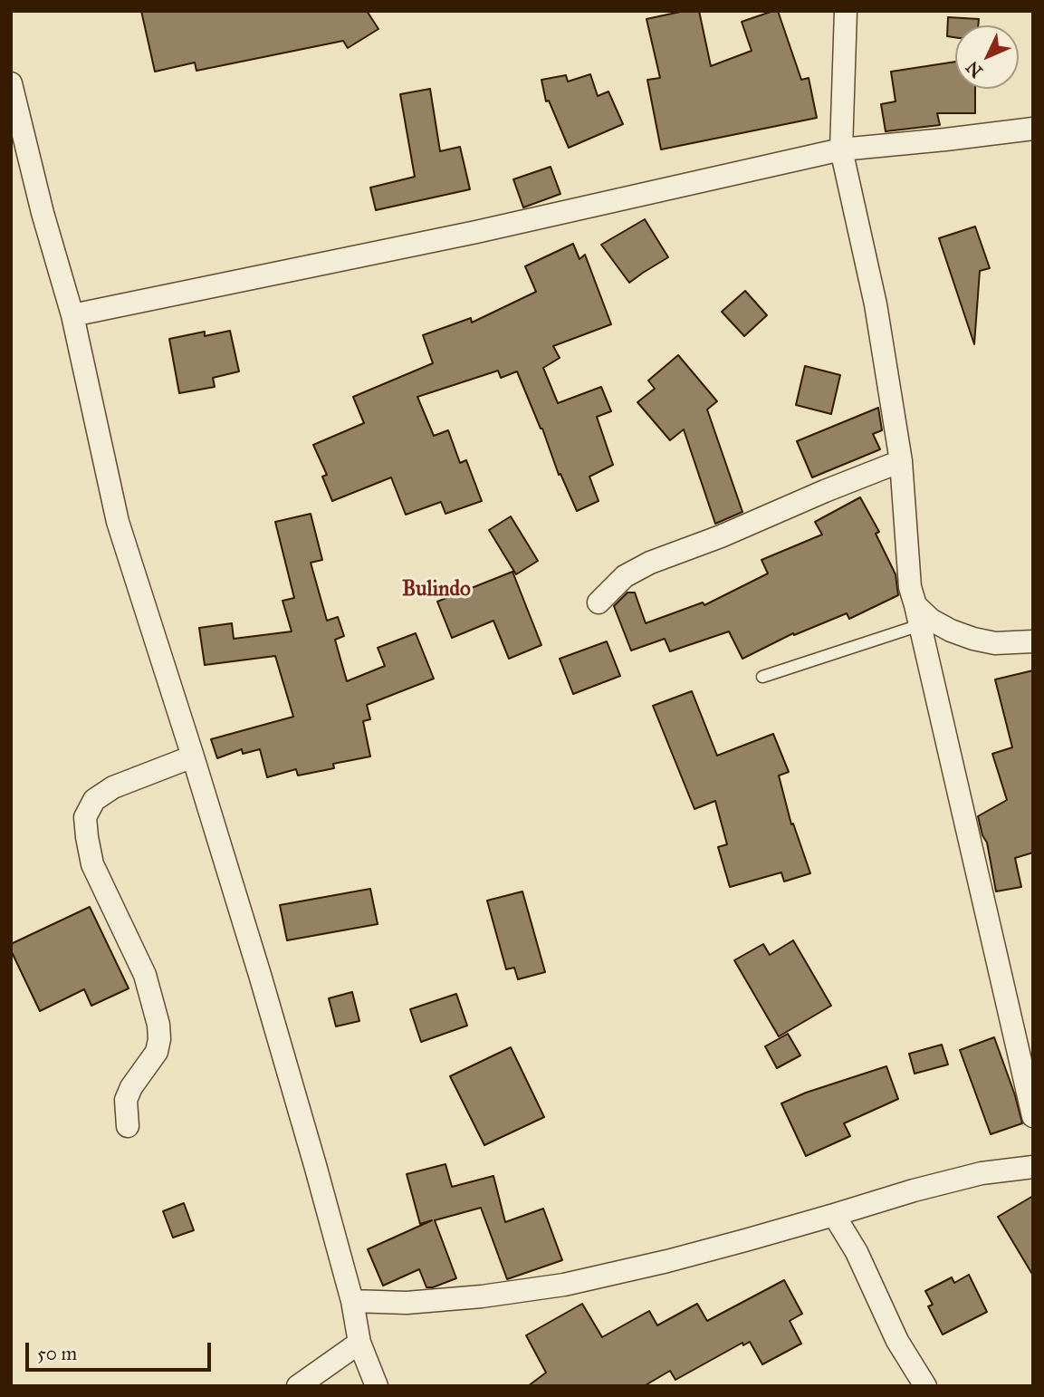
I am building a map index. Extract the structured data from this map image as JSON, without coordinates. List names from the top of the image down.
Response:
{
  "districts": ["Bulindo"],
  "scale_bar": "50 m",
  "north": "bottom left"
}
